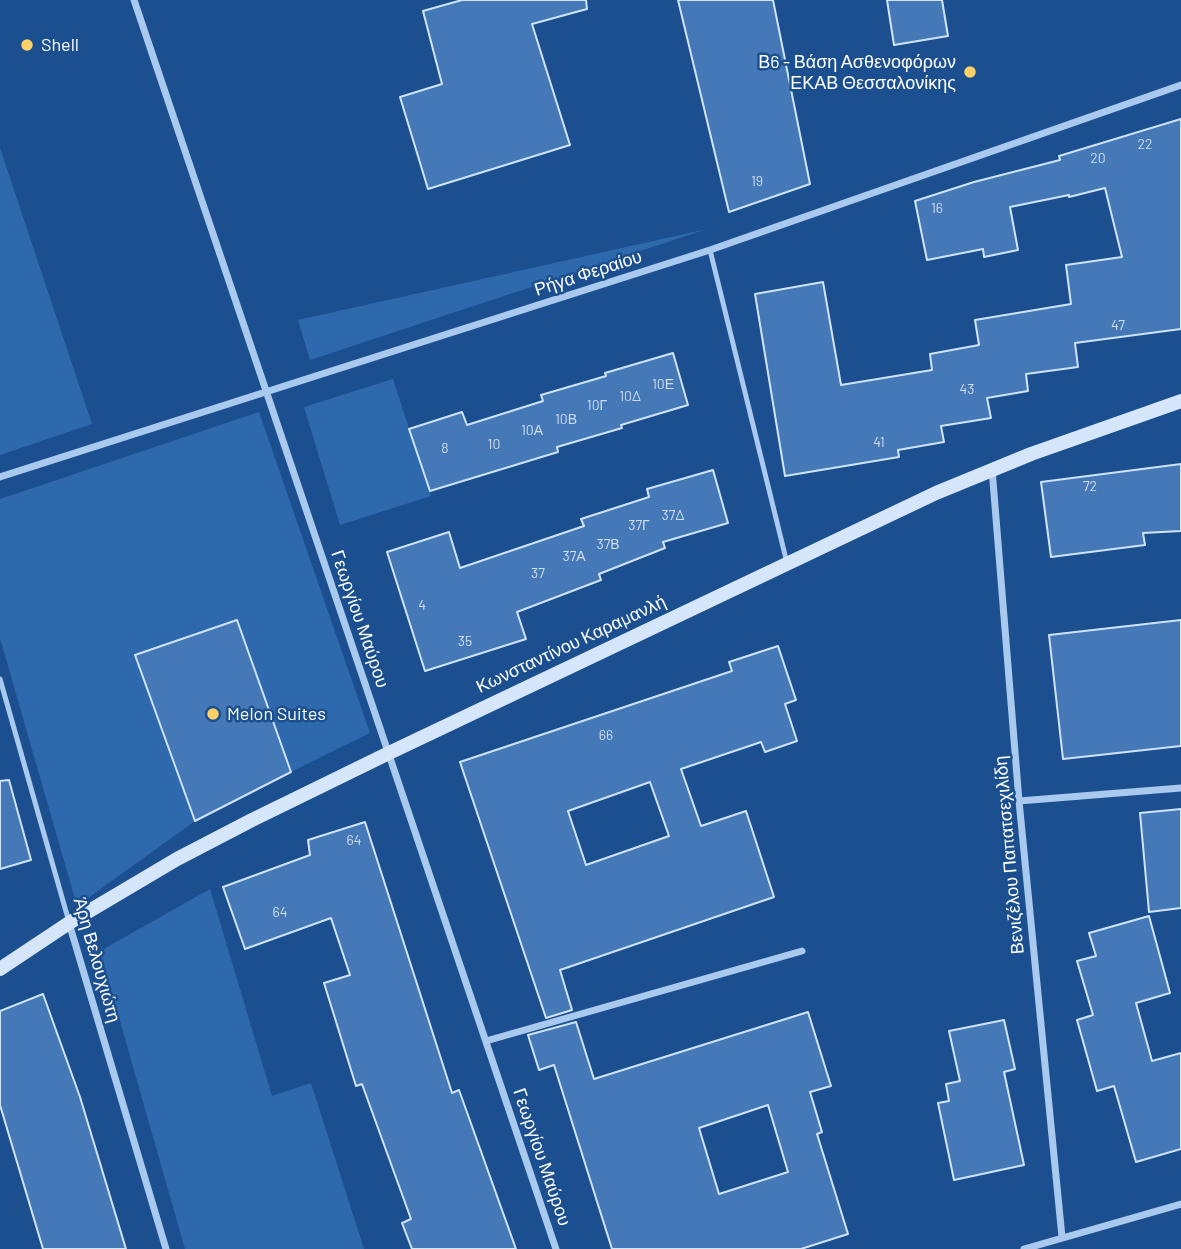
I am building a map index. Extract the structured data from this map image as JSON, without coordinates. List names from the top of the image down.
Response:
{
  "streets": {
    "main road": ["Κωνσταντίνου Καραμανλή"],
    "street": [
      "Ρήγα Φεραίου",
      "Γεωργίου Μαύρου",
      "Βενιζέλου Παπατσεχιλίδη",
      "Άρη Βελουχιώτη"
    ]
  },
  "crossings": [
    ["Ρήγα Φεραίου", "Γεωργίου Μαύρου"],
    ["Γεωργίου Μαύρου", "Κωνσταντίνου Καραμανλή"],
    ["Κωνσταντίνου Καραμανλή", "Βενιζέλου Παπατσεχιλίδη"],
    ["Κωνσταντίνου Καραμανλή", "Άρη Βελουχιώτη"]
  ],
  "places": ["Shell", "Β6 - Βάση Ασθενοφόρων ΕΚΑΒ Θεσσαλονίκης", "Melon Suites"],
  "house_numbers": [
    "22",
    "20",
    "19",
    "16",
    "47",
    "10Ε",
    "43",
    "10Δ",
    "10Γ",
    "10Β",
    "10Α",
    "41",
    "10",
    "8",
    "72",
    "37Δ",
    "37Γ",
    "37Β",
    "37Α",
    "37",
    "4",
    "35",
    "66",
    "64",
    "64"
  ]
}
